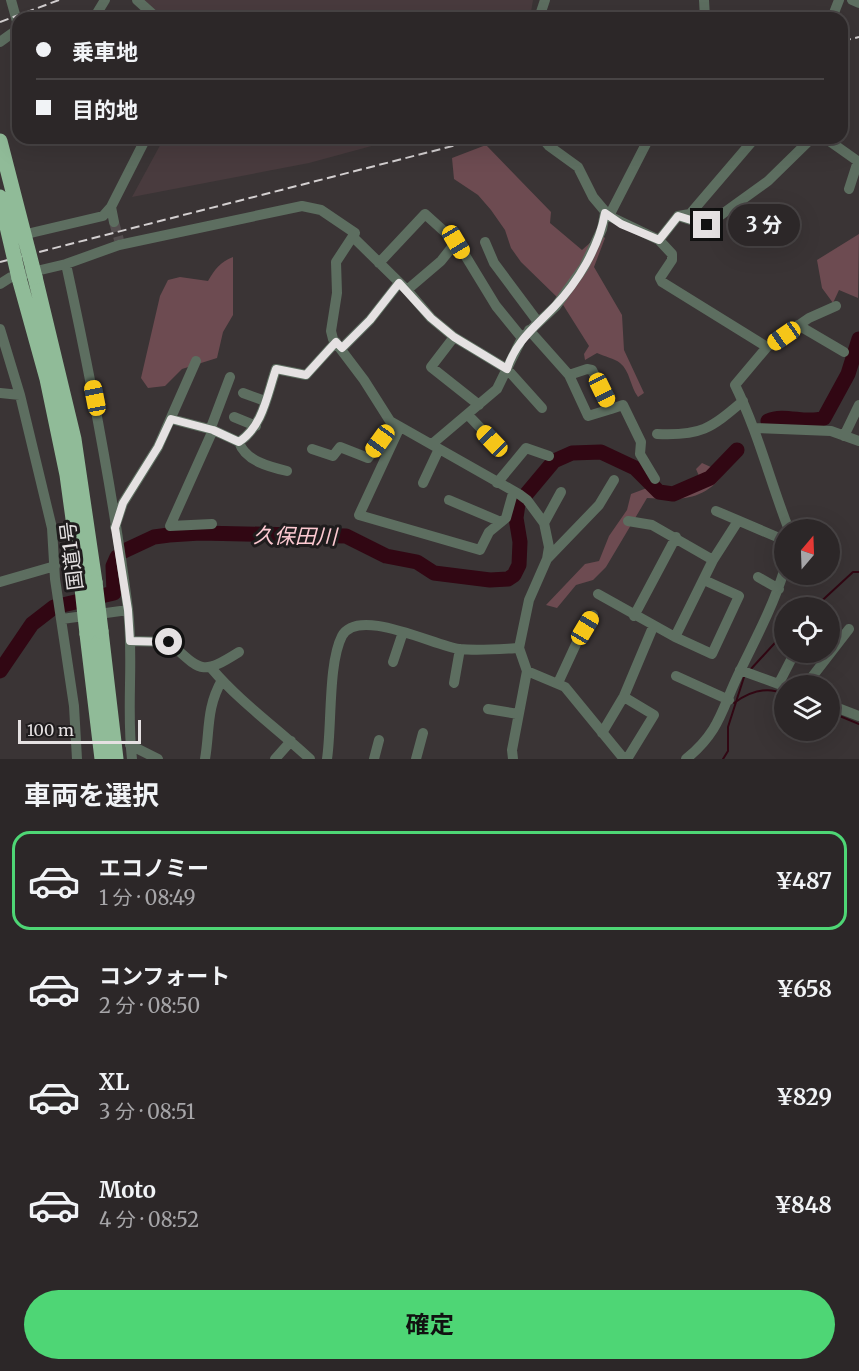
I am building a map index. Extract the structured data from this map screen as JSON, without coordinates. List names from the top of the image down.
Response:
{
  "streets": {
    "highway": ["国道1号"]
  },
  "water": ["久保田川"],
  "scale_bar": "100 m",
  "north": "top",
  "page": {
    "banner": ["乗車地", "目的地"],
    "bubble": "3 分",
    "scale": "100 m",
    "heading": "車両を選択",
    "list": [
      {
        "name": "エコノミー",
        "note": "1 分 · 08:49",
        "value": "¥487"
      },
      {
        "name": "コンフォート",
        "note": "2 分 · 08:50",
        "value": "¥658"
      },
      {
        "name": "XL",
        "note": "3 分 · 08:51",
        "value": "¥829"
      },
      {
        "name": "Moto",
        "note": "4 分 · 08:52",
        "value": "¥848"
      }
    ],
    "buttons": "確定"
  }
}
